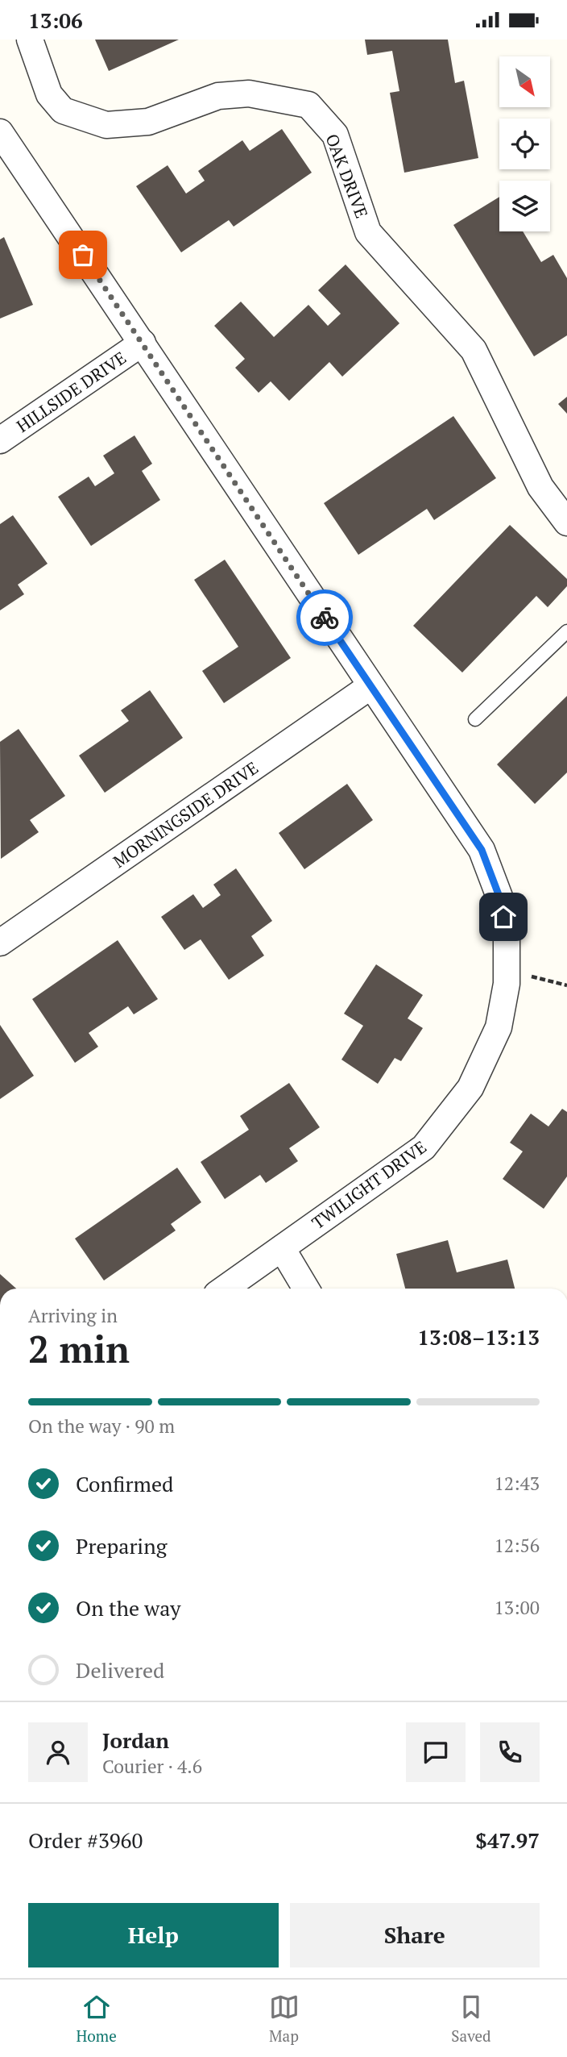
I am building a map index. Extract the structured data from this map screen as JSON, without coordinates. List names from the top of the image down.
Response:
{
  "streets": {
    "street": [
      "OAK DRIVE",
      "HILLSIDE DRIVE",
      "MORNINGSIDE DRIVE",
      "TWILIGHT DRIVE"
    ]
  },
  "crossings": [
    ["HILLSIDE DRIVE", "TWILIGHT DRIVE"],
    ["MORNINGSIDE DRIVE", "TWILIGHT DRIVE"]
  ],
  "north": "bottom right",
  "page": {
    "status": "13:06",
    "heading": ["2 min", "Arriving in", "13:08–13:13"],
    "panel": [
      "Jordan",
      "Courier · 4.6",
      "Order #3960",
      "$47.97"
    ],
    "bar": "On the way · 90 m",
    "list": [
      ["Confirmed", "12:43"],
      ["Preparing", "12:56"],
      ["On the way", "13:00"],
      "Delivered"
    ],
    "buttons": ["Help", "Share"],
    "tabs": ["Home", "Map", "Saved"]
  }
}
